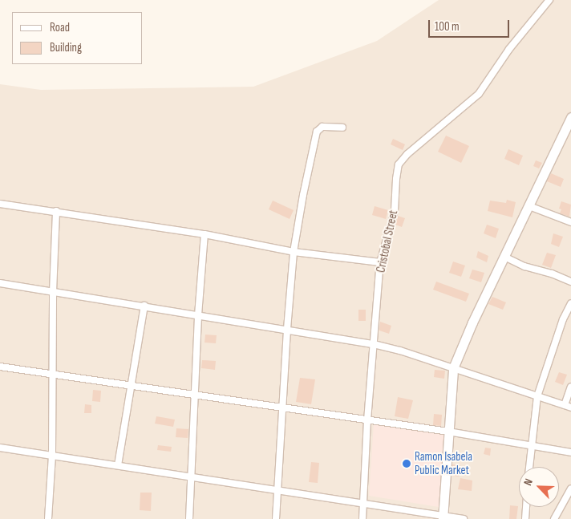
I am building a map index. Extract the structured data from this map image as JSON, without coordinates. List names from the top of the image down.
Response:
{
  "streets": {
    "street": ["Cristobal Street"]
  },
  "places": ["Ramon Isabela Public Market"],
  "legend": ["Road", "Building"],
  "scale_bar": "100 m",
  "north": "top left"
}
